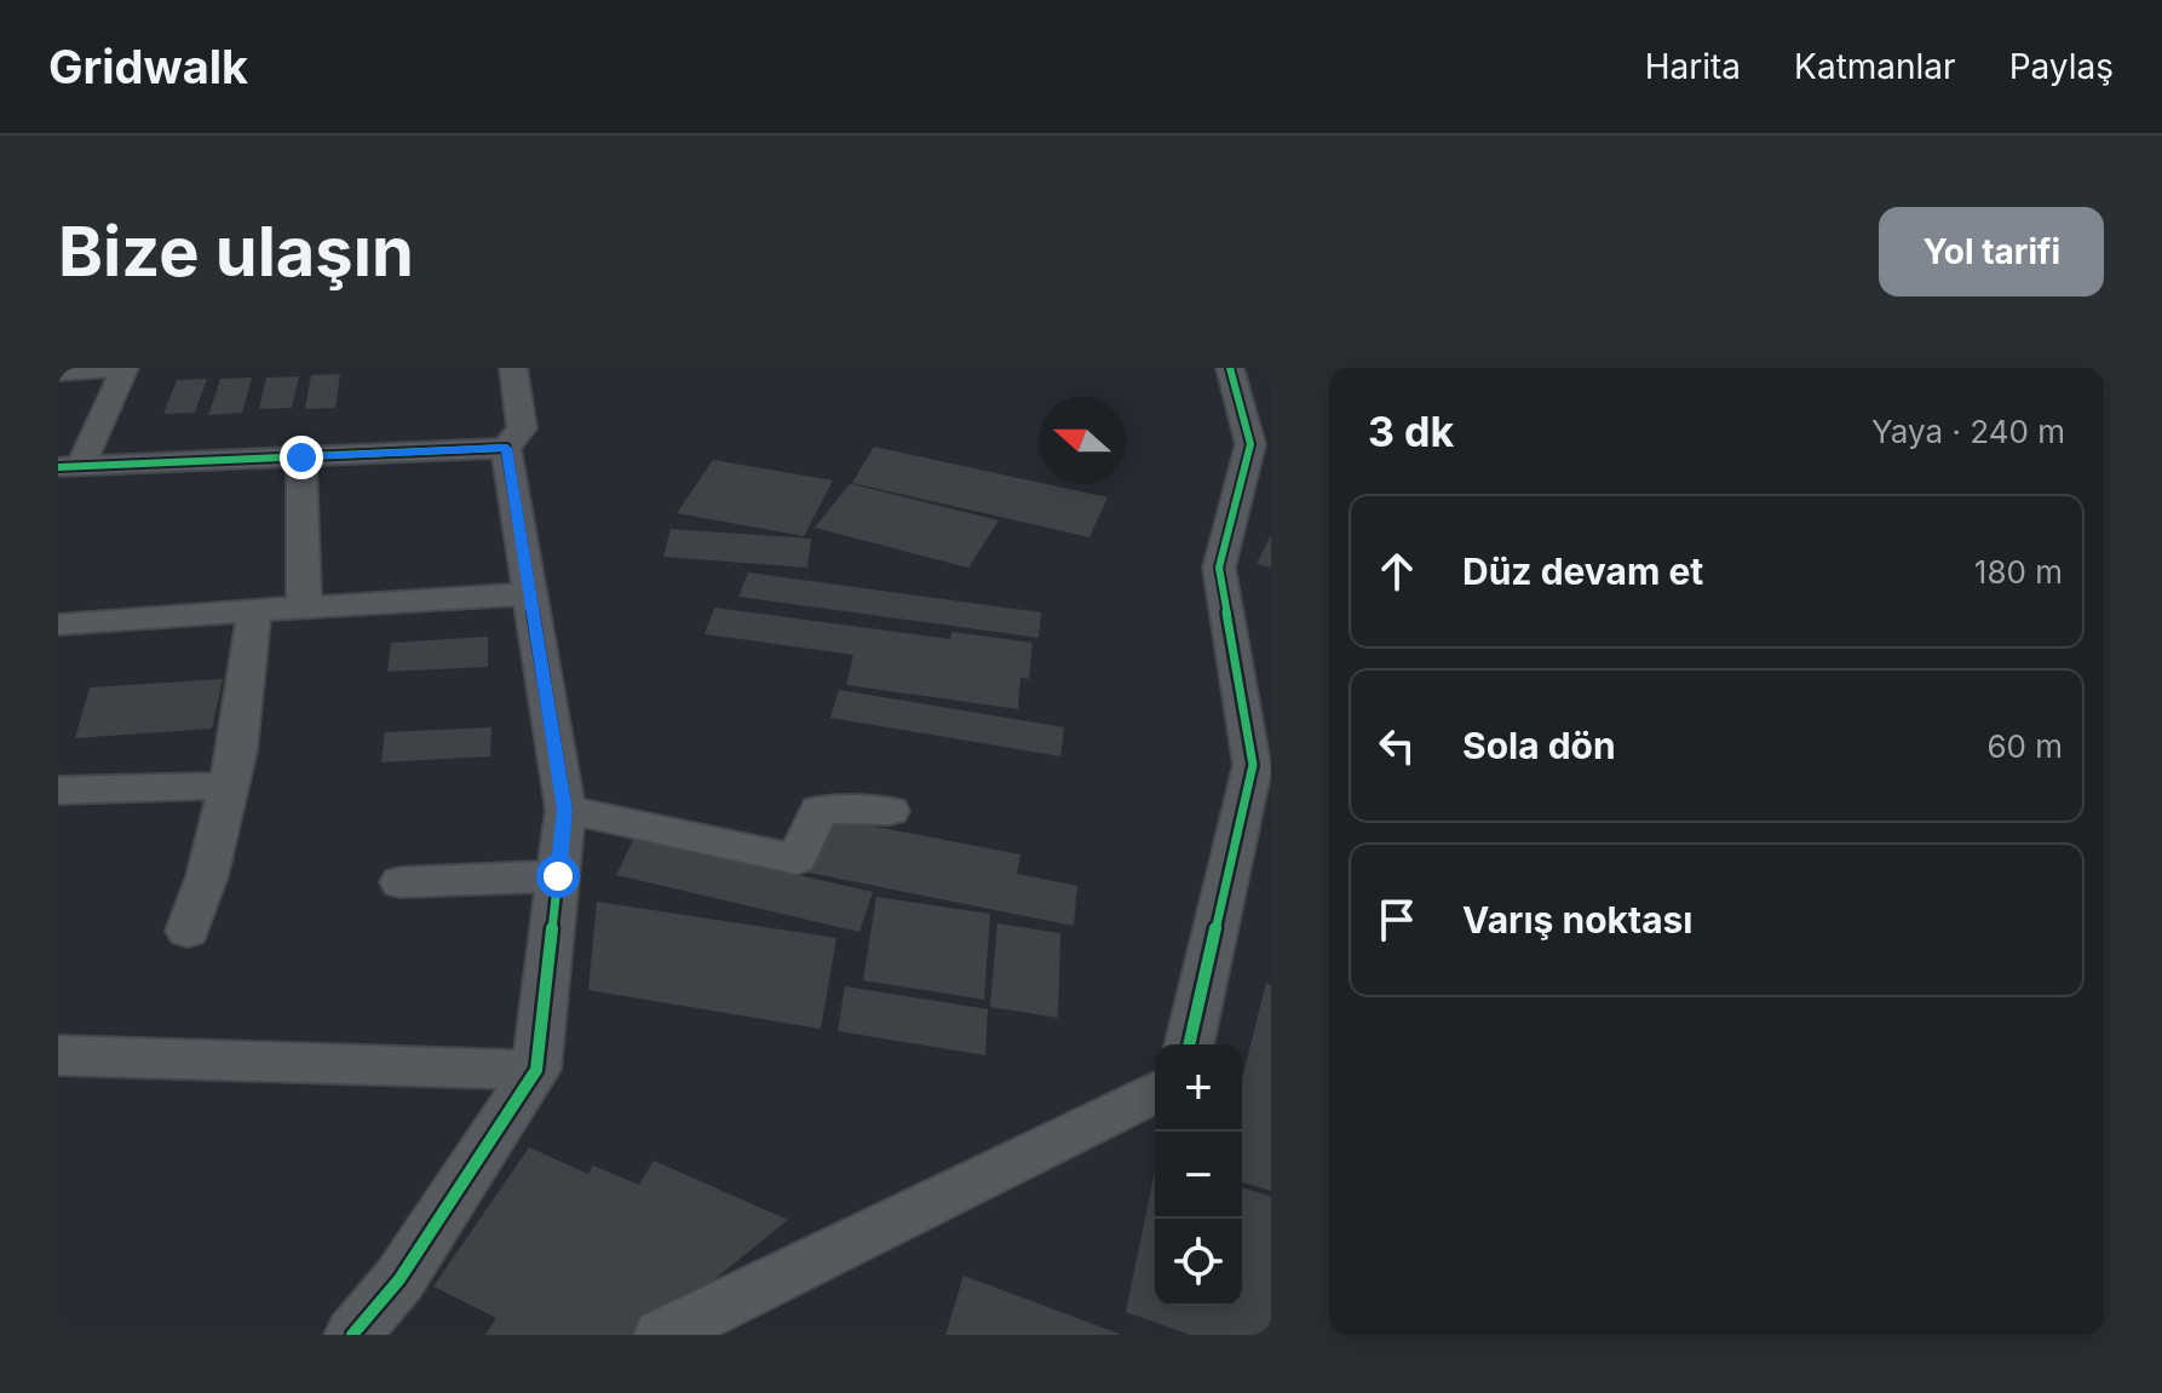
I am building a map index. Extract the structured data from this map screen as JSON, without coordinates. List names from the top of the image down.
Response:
{
  "north": "left",
  "page": {
    "header": "Gridwalk",
    "nav": ["Harita", "Katmanlar", "Paylaş"],
    "buttons": "Yol tarifi",
    "title": "Bize ulaşın",
    "heading": ["3 dk", "Yaya · 240 m"],
    "list": [
      ["Düz devam et", "180 m"],
      ["Sola dön", "60 m"],
      "Varış noktası"
    ],
    "map_buttons": ["+", "−"]
  }
}
